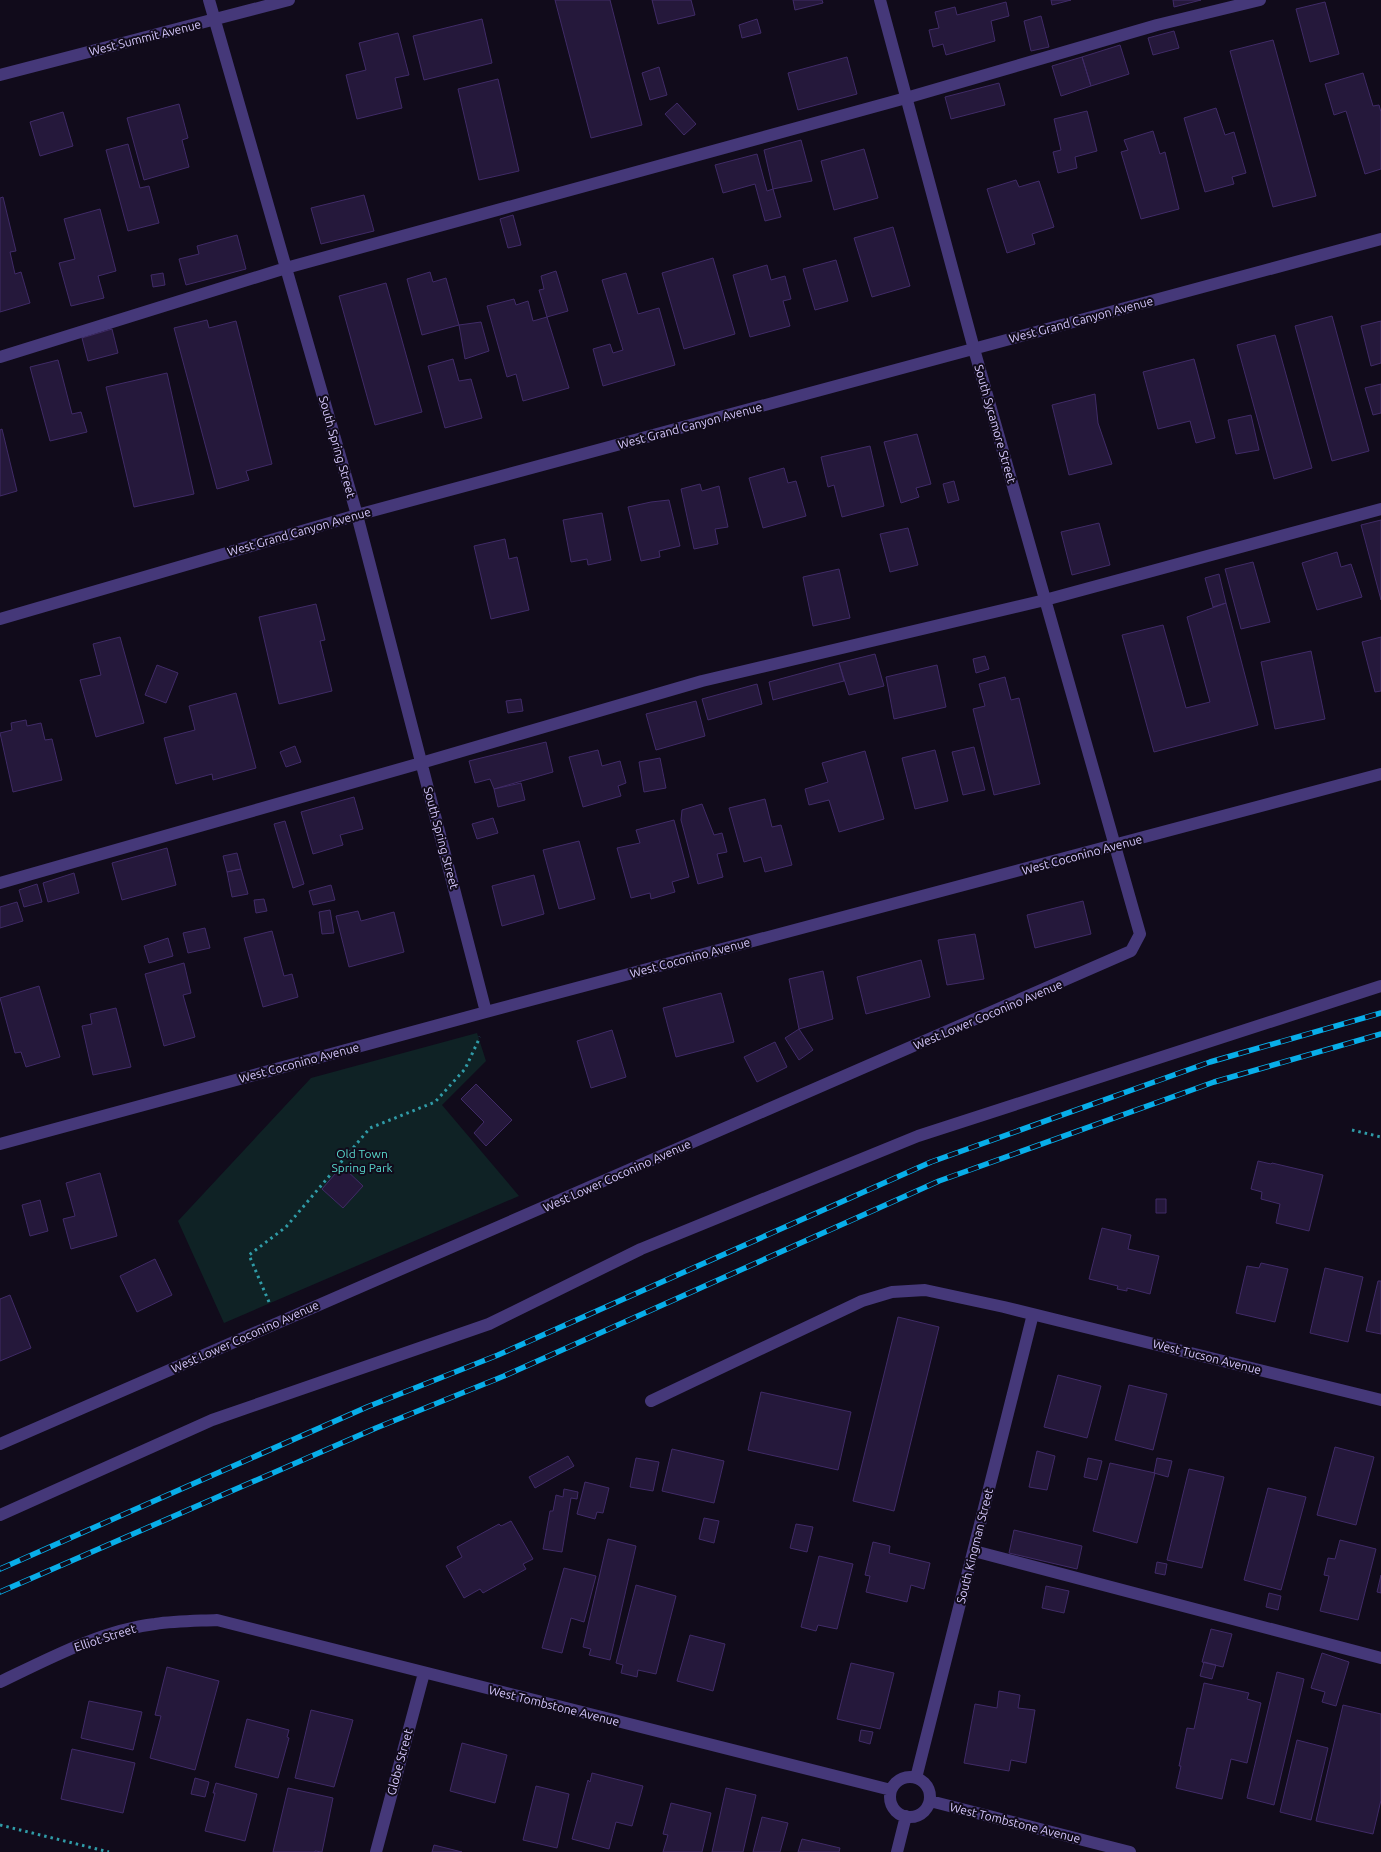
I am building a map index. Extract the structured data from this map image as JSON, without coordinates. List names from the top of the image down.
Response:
{
  "streets": {
    "street": [
      "West Summit Avenue",
      "West Grand Canyon Avenue",
      "South Sycamore Street",
      "South Spring Street",
      "West Coconino Avenue",
      "West Lower Coconino Avenue",
      "West Tucson Avenue",
      "South Kingman Street",
      "Elliot Street",
      "West Tombstone Avenue",
      "Globe Street"
    ]
  },
  "crossings": [
    ["West Summit Avenue", "South Spring Street"],
    ["West Grand Canyon Avenue", "South Sycamore Street"],
    ["West Grand Canyon Avenue", "South Spring Street"],
    ["South Sycamore Street", "West Coconino Avenue"],
    ["South Sycamore Street", "West Lower Coconino Avenue"],
    ["South Spring Street", "West Coconino Avenue"],
    ["West Coconino Avenue", "West Lower Coconino Avenue"],
    ["West Tucson Avenue", "South Kingman Street"],
    ["South Kingman Street", "West Tombstone Avenue"],
    ["Elliot Street", "West Tombstone Avenue"],
    ["West Tombstone Avenue", "Globe Street"]
  ],
  "parks": ["Old Town Spring Park"]
}
